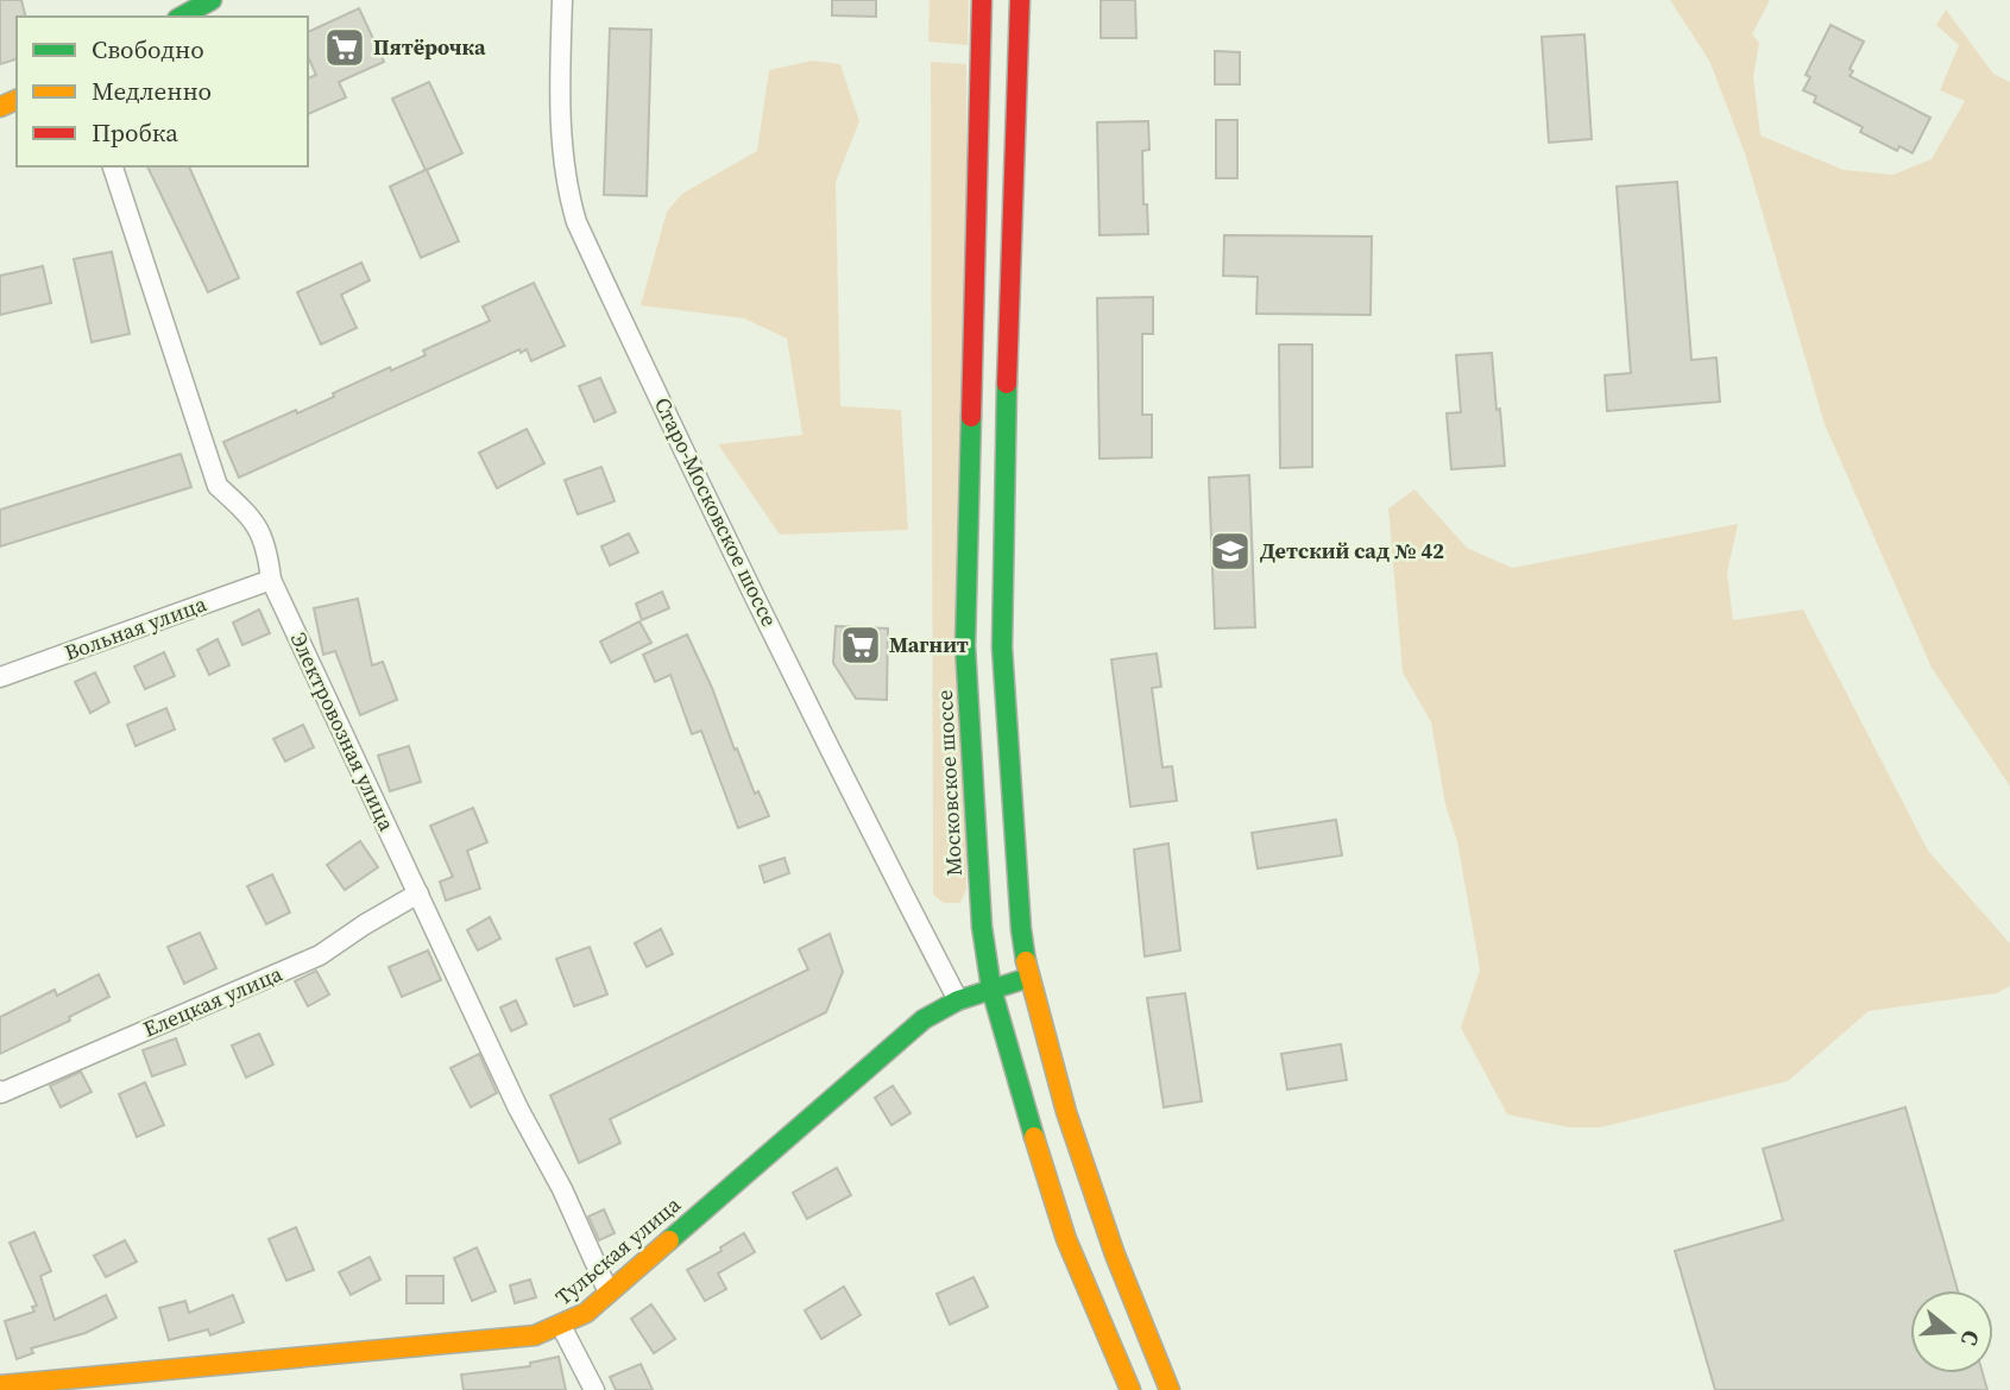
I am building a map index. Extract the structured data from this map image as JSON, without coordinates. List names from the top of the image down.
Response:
{
  "streets": {
    "main road": ["Московское шоссе", "Тульская улица"],
    "street": [
      "Старо-Московское шоссе",
      "Вольная улица",
      "Электровозная улица",
      "Елецкая улица"
    ]
  },
  "crossings": [
    ["Старо-Московское шоссе", "Тульская улица"],
    ["Вольная улица", "Электровозная улица"],
    ["Электровозная улица", "Елецкая улица"],
    ["Электровозная улица", "Тульская улица"],
    ["Московское шоссе", "Тульская улица"]
  ],
  "places": {
    "supermarket": ["Пятёрочка", "Магнит"],
    "school or university": ["Детский сад № 42"]
  },
  "legend": ["Свободно", "Медленно", "Пробка"],
  "north": "right"
}
